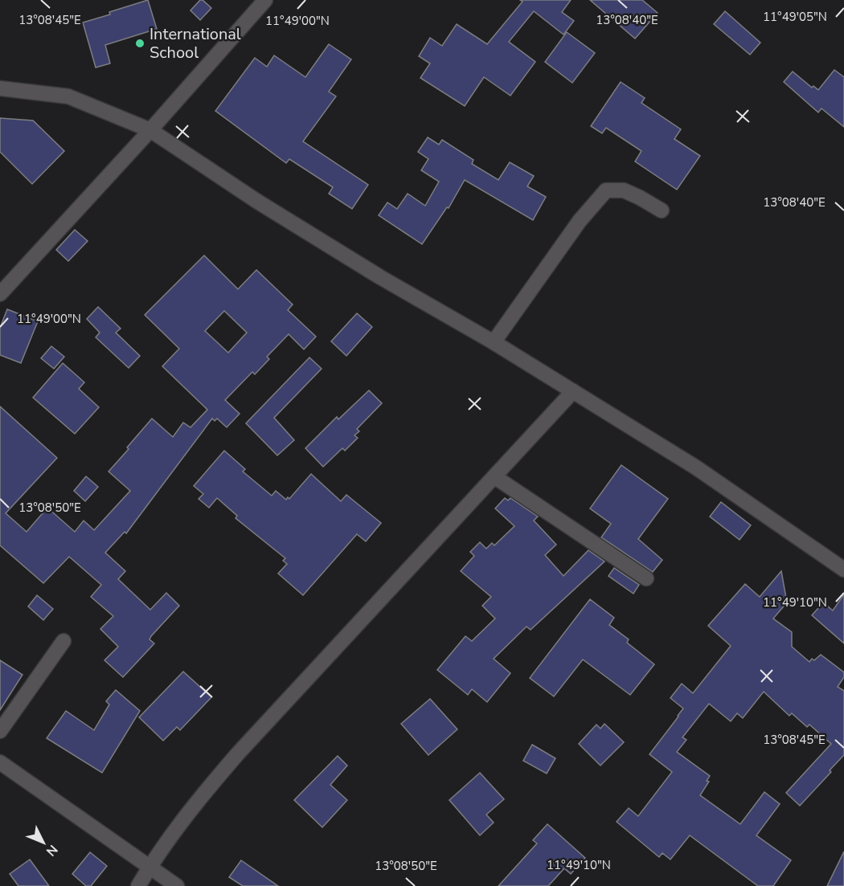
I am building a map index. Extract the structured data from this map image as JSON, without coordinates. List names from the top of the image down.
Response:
{
  "places": ["International School"],
  "north": "bottom right",
  "coordinates": [
    "11°49'05\"N",
    "13°08'45\"E",
    "13°08'40\"E",
    "11°49'00\"N",
    "13°08'50\"E",
    "11°49'10\"N"
  ]
}
